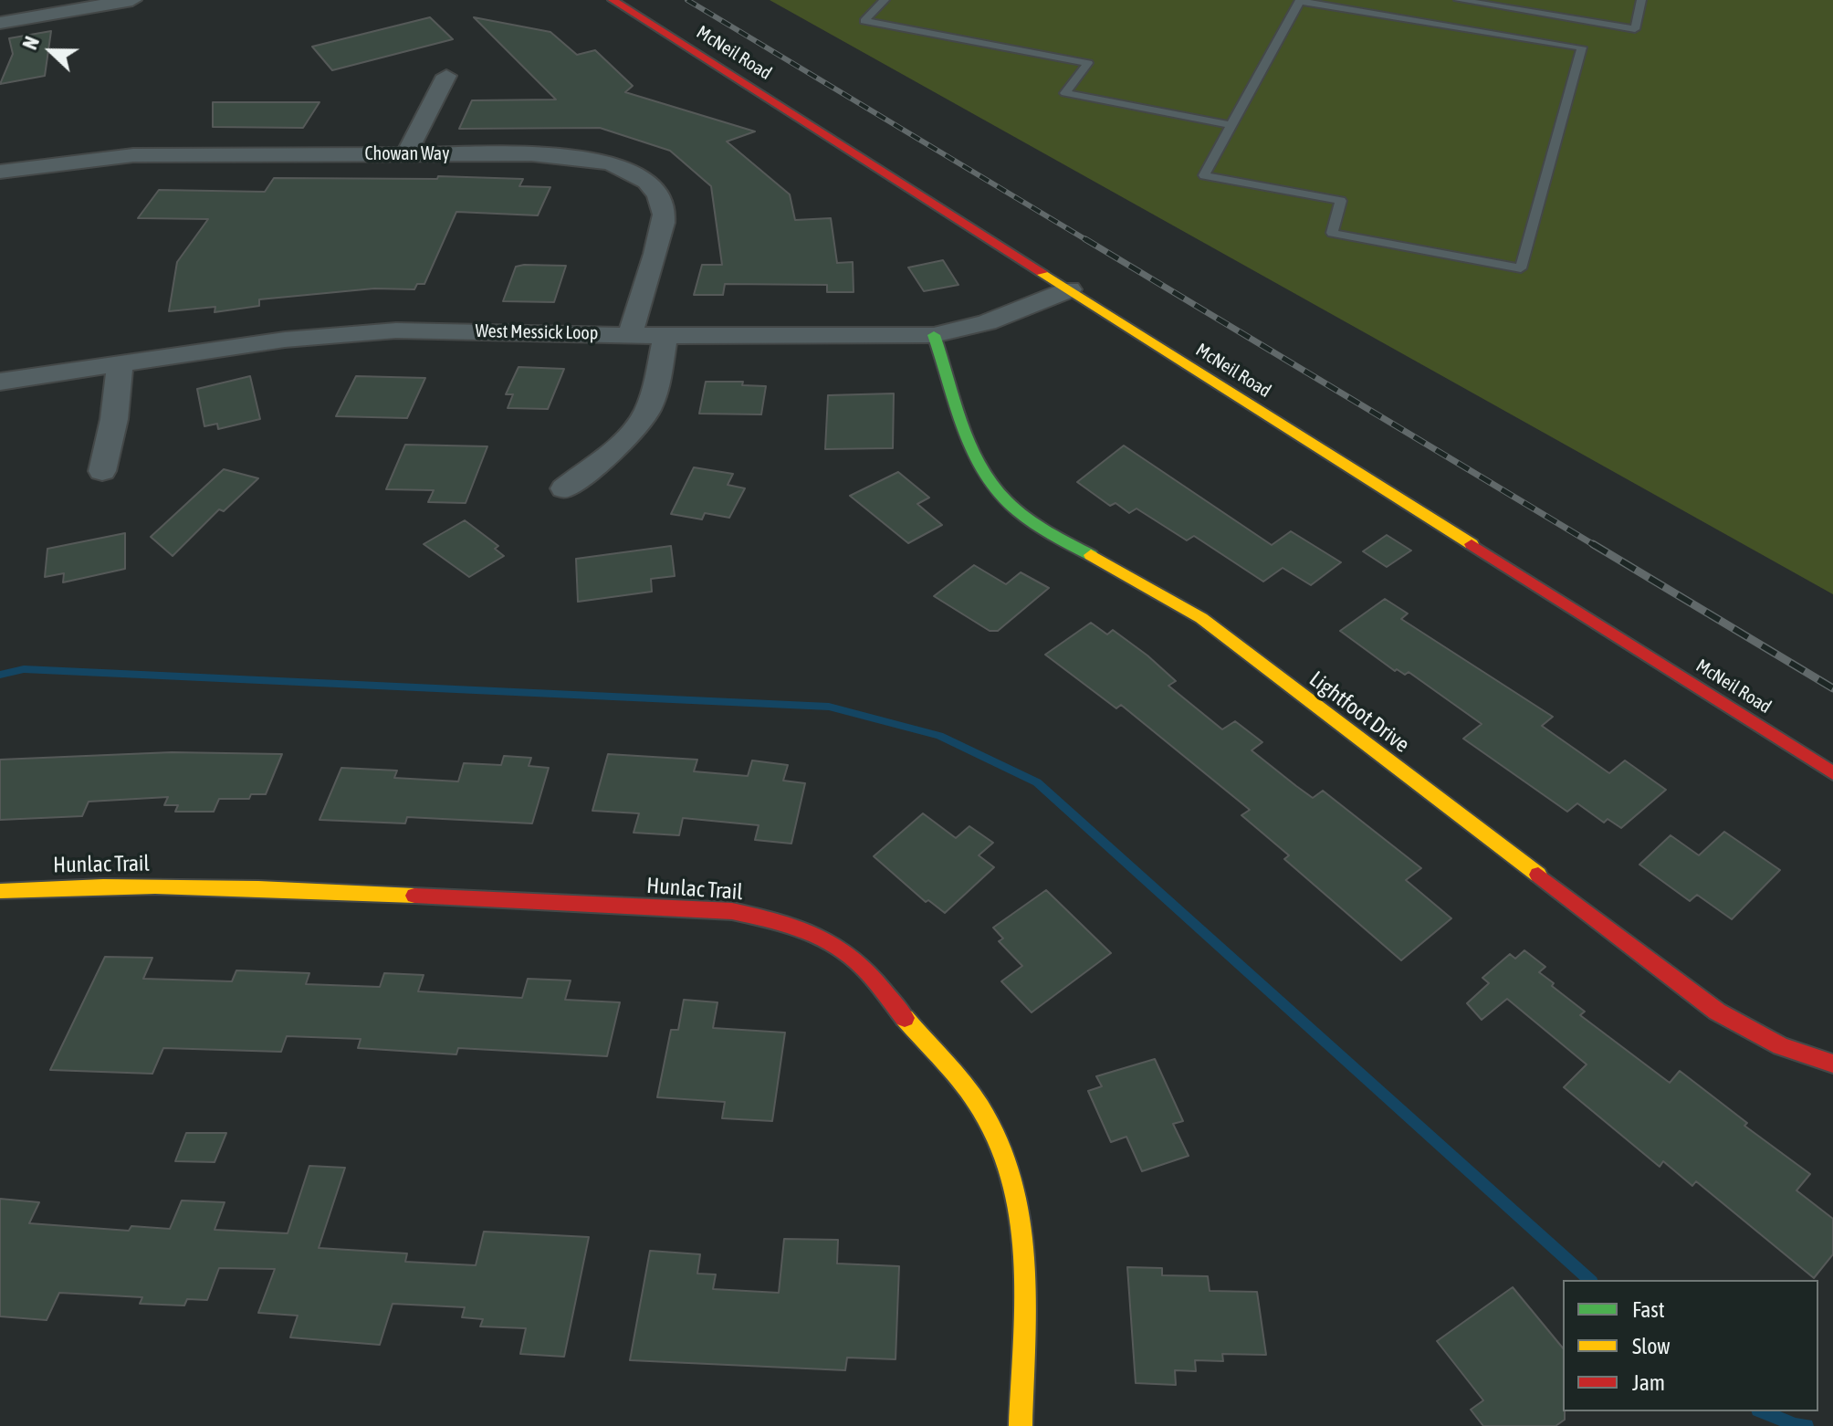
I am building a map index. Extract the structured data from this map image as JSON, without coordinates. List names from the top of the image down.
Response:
{
  "streets": {
    "street": [
      "McNeil Road",
      "Chowan Way",
      "West Messick Loop",
      "Lightfoot Drive",
      "Hunlac Trail"
    ]
  },
  "crossings": [
    ["McNeil Road", "West Messick Loop"],
    ["Chowan Way", "West Messick Loop"],
    ["West Messick Loop", "Lightfoot Drive"]
  ],
  "legend": ["Fast", "Slow", "Jam"],
  "north": "left"
}
